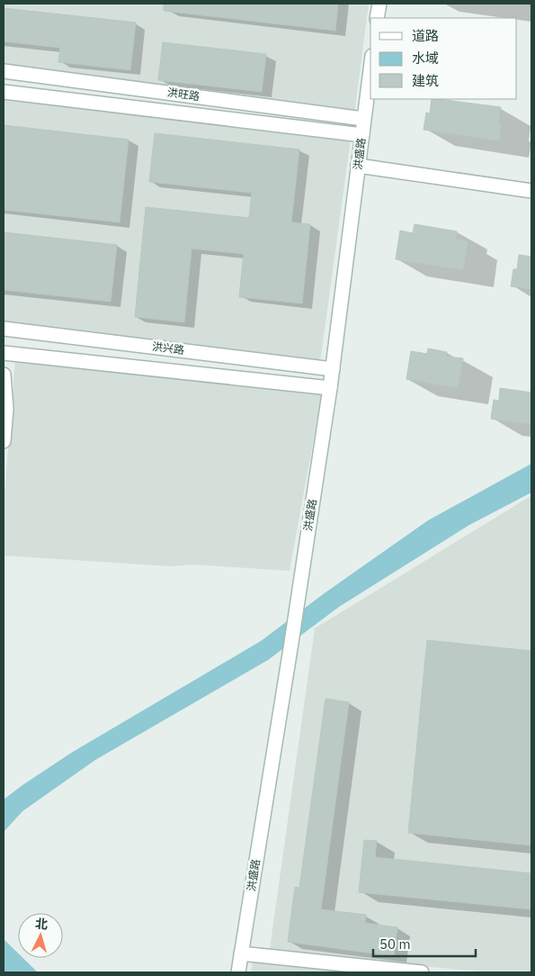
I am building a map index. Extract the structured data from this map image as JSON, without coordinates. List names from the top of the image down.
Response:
{
  "streets": {
    "street": ["洪旺路", "洪盛路", "洪兴路"]
  },
  "crossings": [
    ["洪旺路", "洪盛路"],
    ["洪盛路", "洪兴路"]
  ],
  "legend": ["道路", "水域", "建筑"],
  "scale_bar": "50 m",
  "north": "top"
}
